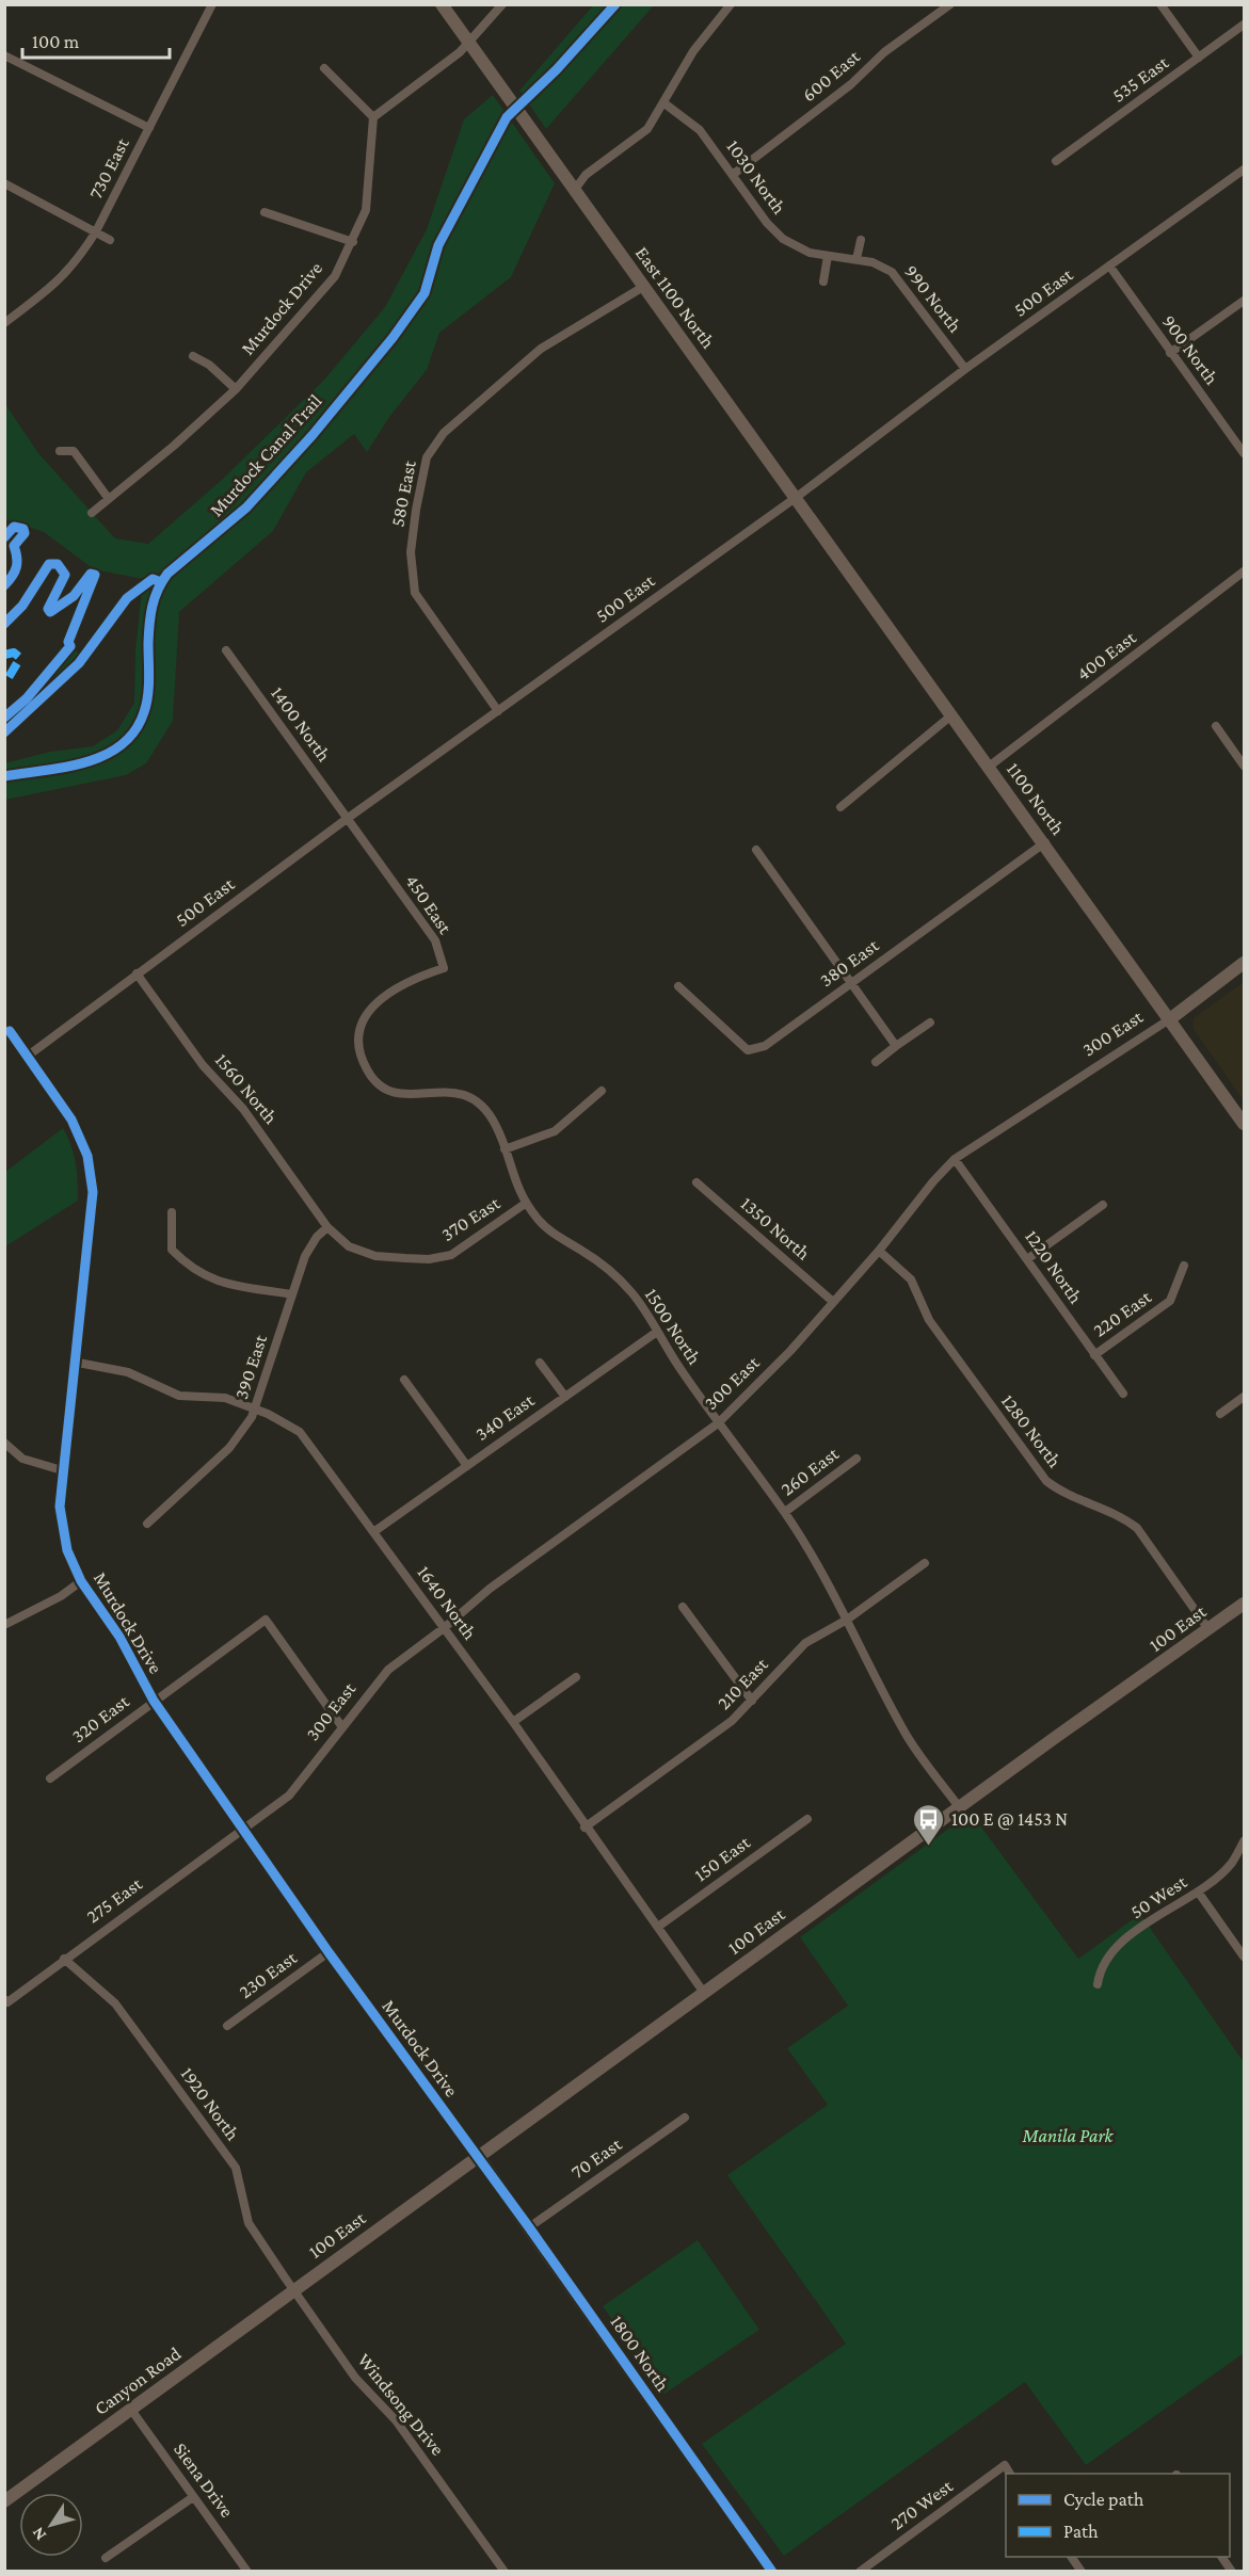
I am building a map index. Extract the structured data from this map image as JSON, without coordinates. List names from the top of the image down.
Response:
{
  "streets": {
    "street": [
      "600 East",
      "535 East",
      "730 East",
      "1030 North",
      "500 East",
      "East 1100 North",
      "990 North",
      "Murdock Drive",
      "900 North",
      "580 East",
      "400 East",
      "1400 North",
      "1100 North",
      "450 East",
      "380 East",
      "300 East",
      "1560 North",
      "370 East",
      "1350 North",
      "1220 North",
      "220 East",
      "1500 North",
      "390 East",
      "340 East",
      "1280 North",
      "260 East",
      "1640 North",
      "100 East",
      "210 East",
      "320 East",
      "150 East",
      "50 West",
      "275 East",
      "230 East",
      "1920 North",
      "70 East",
      "1800 North",
      "Canyon Road",
      "Windsong Drive",
      "Siena Drive",
      "270 West"
    ],
    "cycle path": ["Murdock Canal Trail"]
  },
  "crossings": [
    ["600 East", "1030 North"],
    ["1030 North", "990 North"],
    ["500 East", "East 1100 North"],
    ["500 East", "990 North"],
    ["500 East", "Murdock Drive"],
    ["500 East", "900 North"],
    ["500 East", "580 East"],
    ["500 East", "1400 North"],
    ["500 East", "1100 North"],
    ["500 East", "450 East"],
    ["500 East", "1560 North"],
    ["East 1100 North", "580 East"],
    ["East 1100 North", "1100 North"],
    ["Murdock Drive", "300 East"],
    ["Murdock Drive", "1640 North"],
    ["Murdock Drive", "100 East"],
    ["Murdock Drive", "320 East"],
    ["Murdock Drive", "275 East"],
    ["Murdock Drive", "230 East"],
    ["Murdock Drive", "1800 North"],
    ["400 East", "1100 North"],
    ["1400 North", "450 East"],
    ["1100 North", "380 East"],
    ["1100 North", "300 East"],
    ["450 East", "1500 North"],
    ["300 East", "1350 North"],
    ["300 East", "1220 North"],
    ["300 East", "1500 North"],
    ["300 East", "1280 North"],
    ["300 East", "1640 North"],
    ["300 East", "320 East"],
    ["300 East", "275 East"],
    ["1560 North", "370 East"],
    ["1560 North", "390 East"],
    ["370 East", "1500 North"],
    ["370 East", "390 East"],
    ["1220 North", "220 East"],
    ["1500 North", "340 East"],
    ["1500 North", "260 East"],
    ["1500 North", "100 East"],
    ["1500 North", "210 East"],
    ["390 East", "1640 North"],
    ["340 East", "1640 North"],
    ["1280 North", "100 East"],
    ["1640 North", "100 East"],
    ["1640 North", "210 East"],
    ["1640 North", "150 East"],
    ["100 East", "1920 North"],
    ["100 East", "1800 North"],
    ["100 East", "Canyon Road"],
    ["100 East", "Windsong Drive"],
    ["275 East", "1920 North"],
    ["1920 North", "Canyon Road"],
    ["1920 North", "Windsong Drive"],
    ["70 East", "1800 North"],
    ["Canyon Road", "Windsong Drive"],
    ["Canyon Road", "Siena Drive"]
  ],
  "parks": ["Manila Park"],
  "places": {
    "bus stop": ["100 E @ 1453 N"]
  },
  "legend": ["Cycle path", "Path"],
  "scale_bar": "100 m",
  "north": "bottom left"
}
